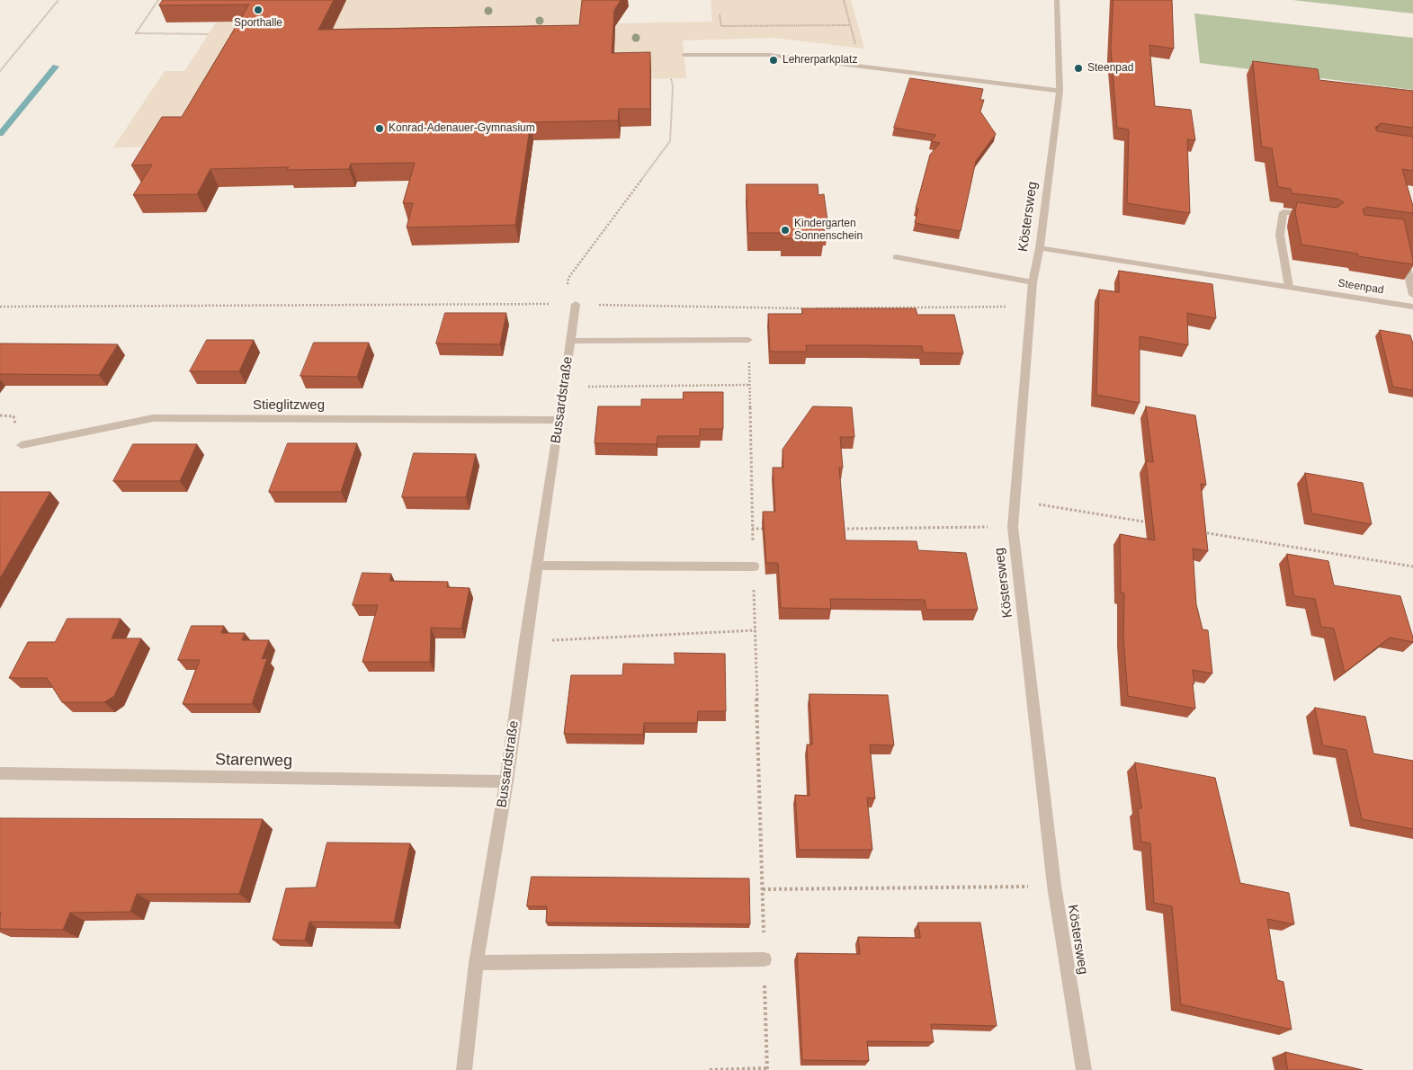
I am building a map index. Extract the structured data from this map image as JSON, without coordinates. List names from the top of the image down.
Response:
{
  "streets": {
    "street": [
      "Köstersweg",
      "Steenpad",
      "Bussardstraße",
      "Stieglitzweg",
      "Starenweg"
    ]
  },
  "crossings": [
    ["Köstersweg", "Steenpad"],
    ["Bussardstraße", "Stieglitzweg"],
    ["Bussardstraße", "Starenweg"]
  ],
  "places": [
    "Sporthalle",
    "Lehrerparkplatz",
    "Steenpad",
    "Konrad-Adenauer-Gymnasium",
    "Kindergarten Sonnenschein"
  ]
}
